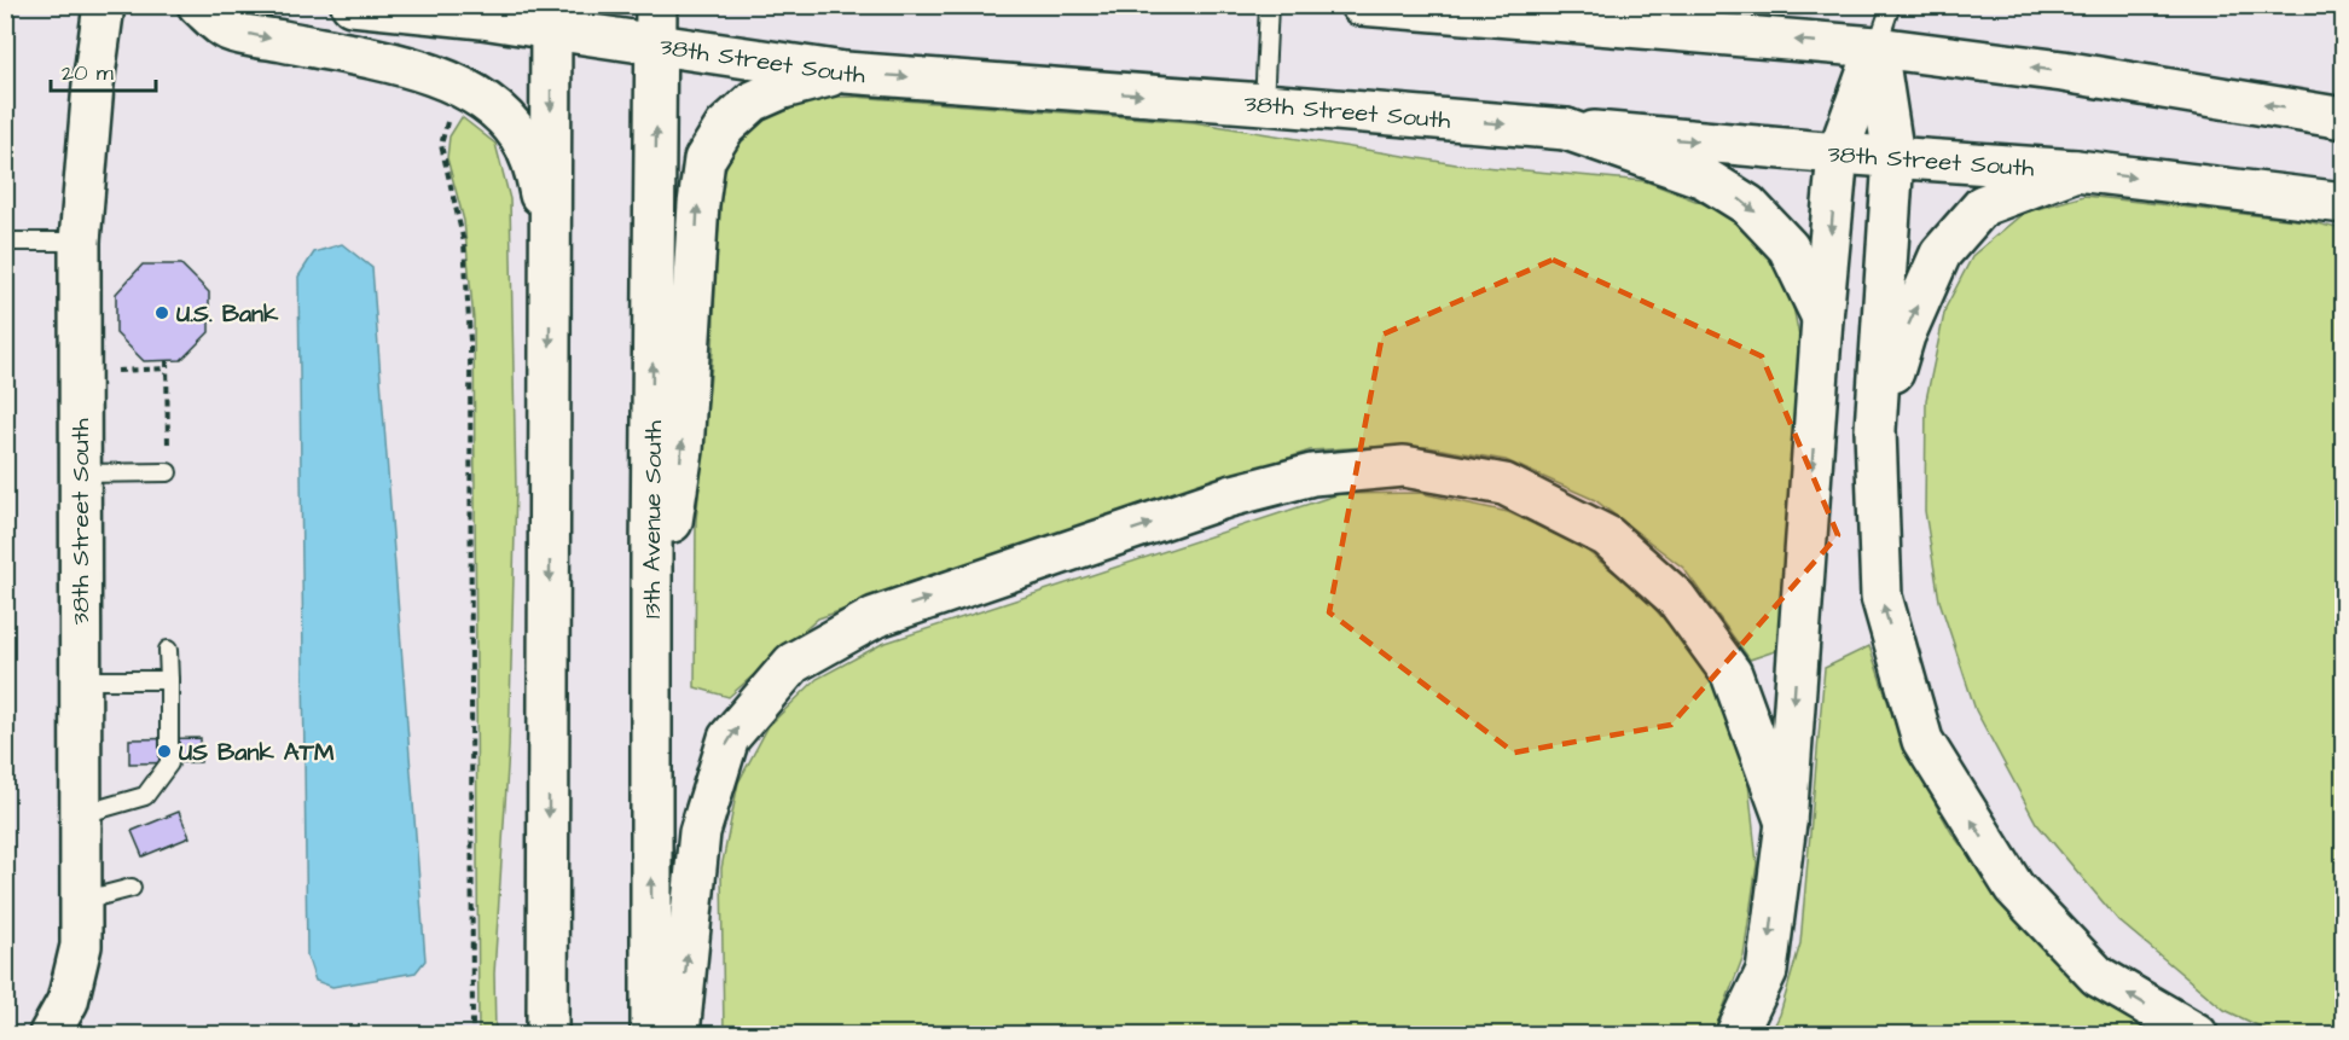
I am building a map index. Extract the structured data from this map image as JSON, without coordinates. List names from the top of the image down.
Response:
{
  "streets": {
    "main road": ["38th Street South", "13th Avenue South"]
  },
  "crossings": [
    ["38th Street South", "13th Avenue South"]
  ],
  "places": ["U.S. Bank", "US Bank ATM"],
  "scale_bar": "20 m"
}
